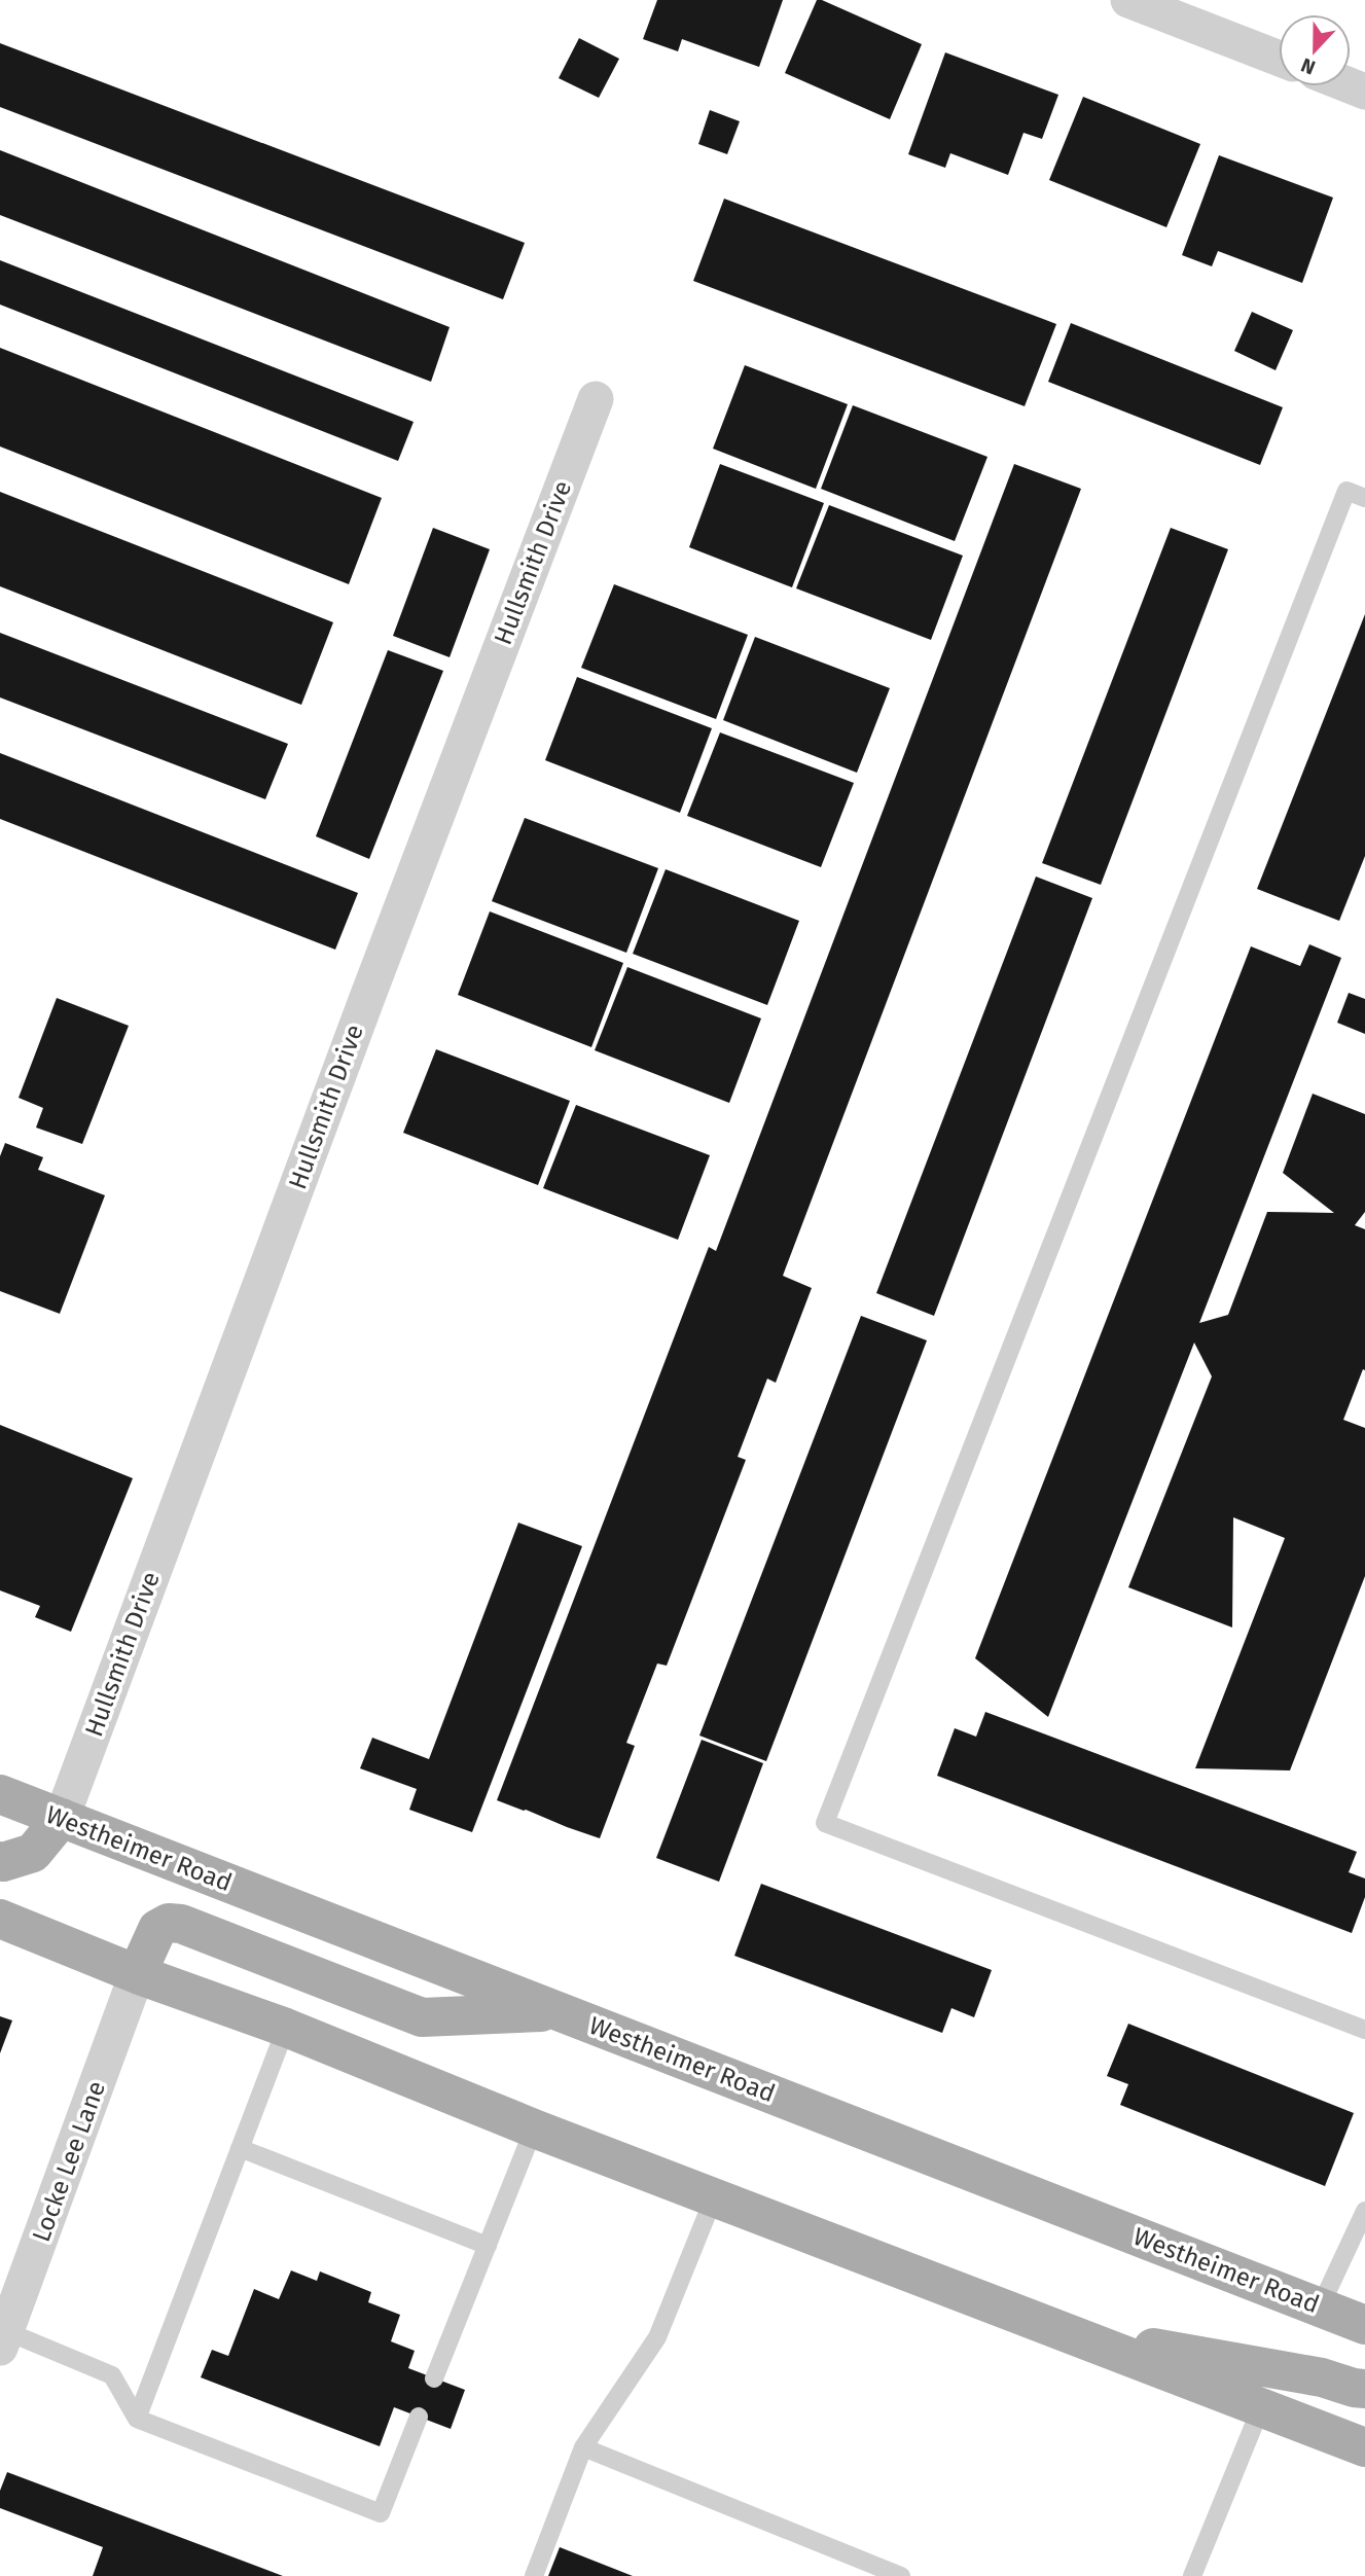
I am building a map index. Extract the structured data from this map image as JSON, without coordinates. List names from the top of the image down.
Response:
{
  "streets": {
    "main road": ["Westheimer Road"],
    "street": ["Hullsmith Drive", "Locke Lee Lane"]
  },
  "crossings": [
    ["Hullsmith Drive", "Westheimer Road"]
  ],
  "north": "bottom"
}
